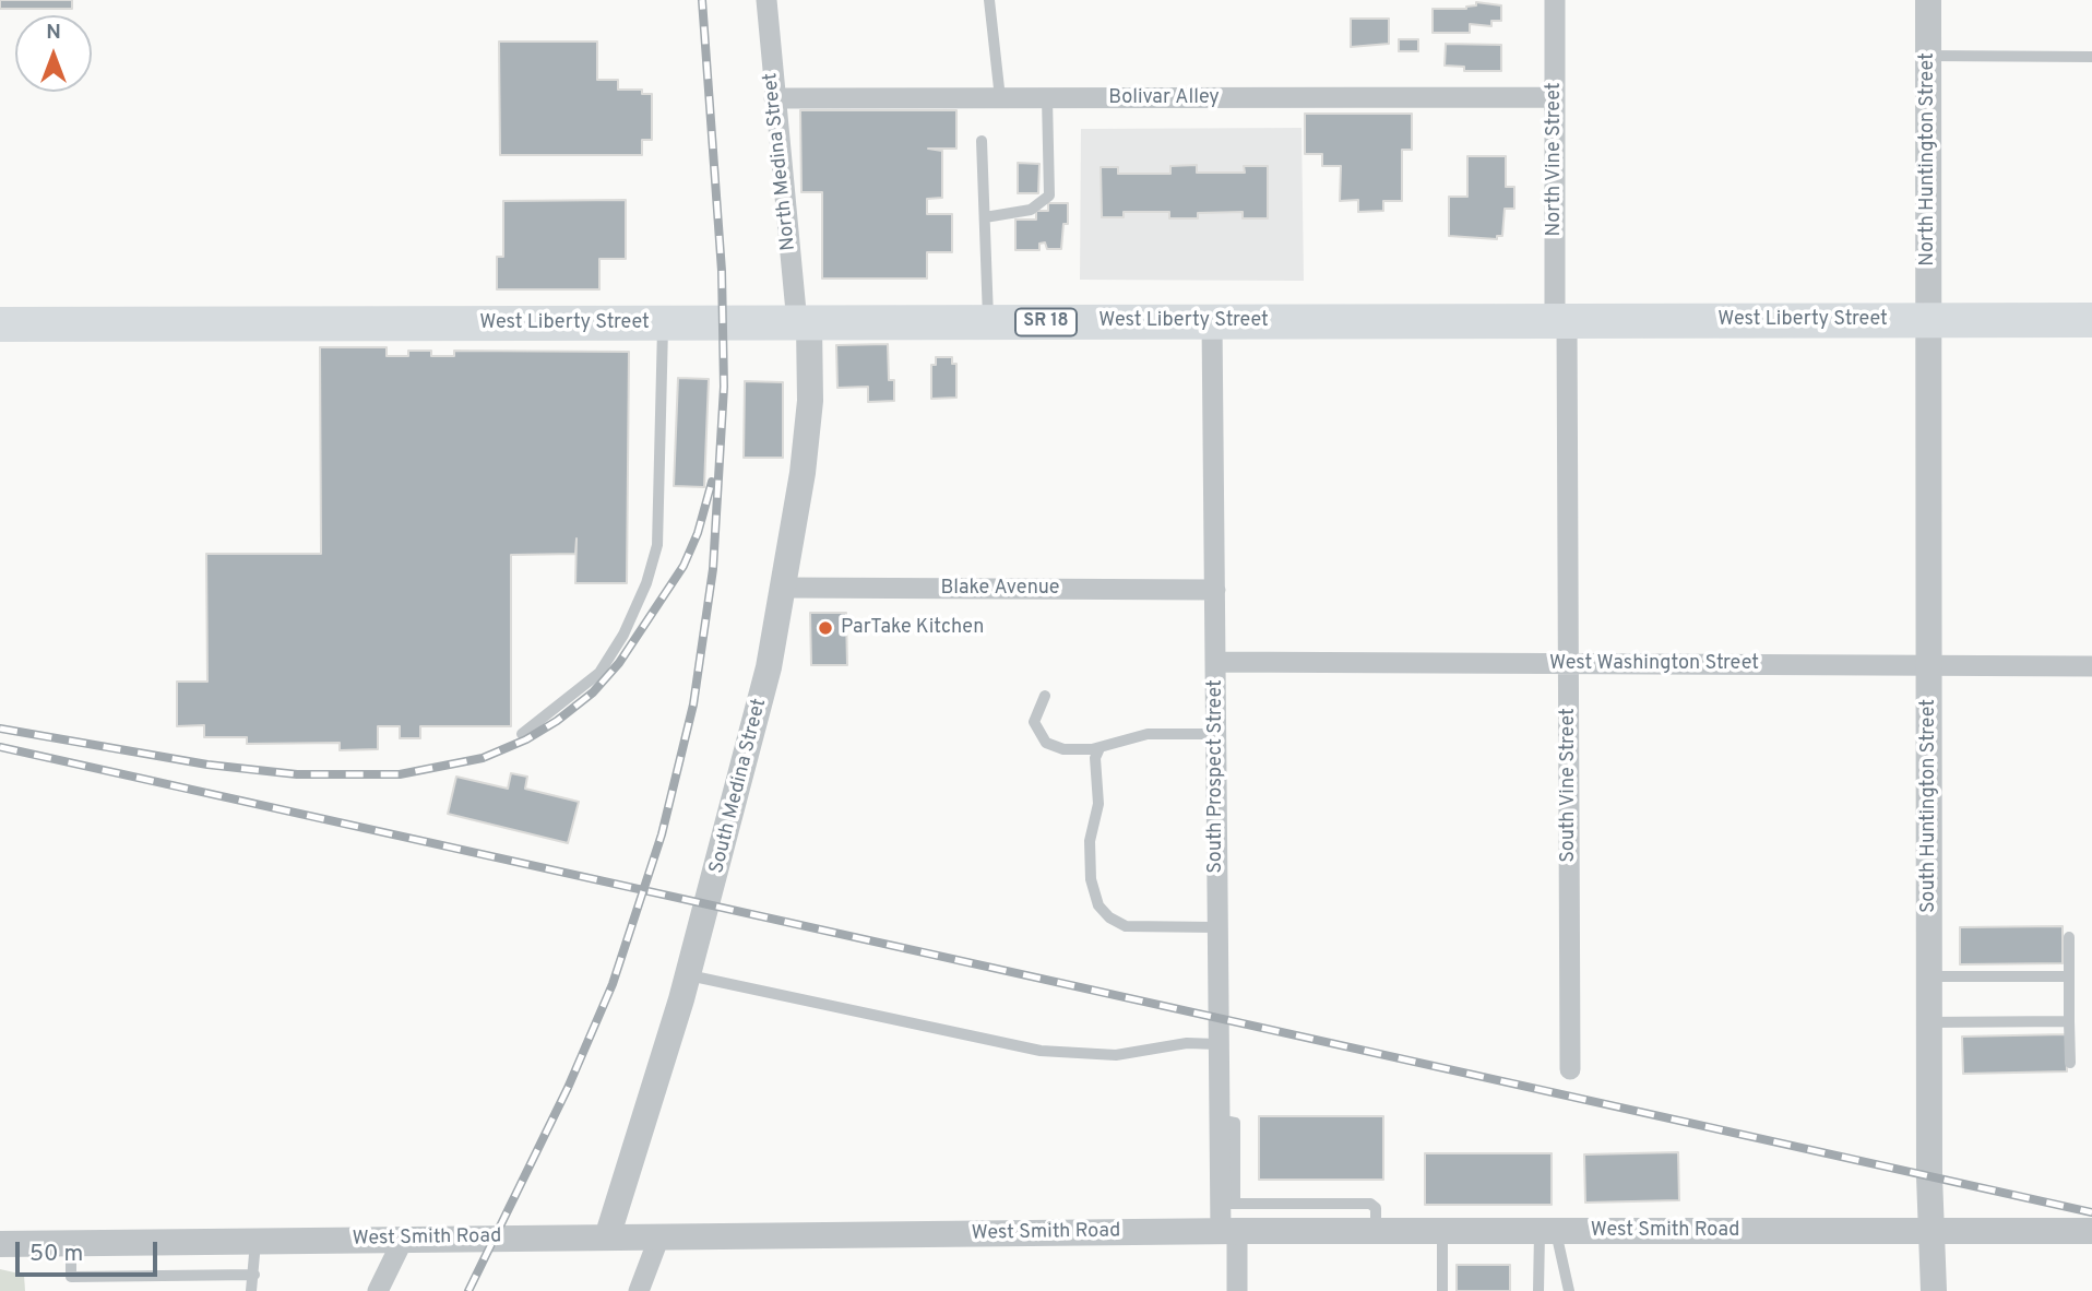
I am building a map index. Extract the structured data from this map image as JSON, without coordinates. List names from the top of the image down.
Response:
{
  "streets": {
    "highway": ["West Liberty Street", "SR 18"],
    "street": [
      "Bolivar Alley",
      "North Vine Street",
      "North Huntington Street",
      "North Medina Street",
      "Blake Avenue",
      "West Washington Street",
      "South Prospect Street",
      "South Vine Street",
      "South Medina Street",
      "South Huntington Street",
      "West Smith Road"
    ]
  },
  "crossings": [
    ["Bolivar Alley", "North Vine Street"],
    ["Bolivar Alley", "North Medina Street"],
    ["North Vine Street", "West Liberty Street"],
    ["North Vine Street", "South Vine Street"],
    ["North Huntington Street", "West Liberty Street"],
    ["North Huntington Street", "South Huntington Street"],
    ["North Medina Street", "West Liberty Street"],
    ["North Medina Street", "South Medina Street"],
    ["West Liberty Street", "South Prospect Street"],
    ["West Liberty Street", "South Vine Street"],
    ["West Liberty Street", "South Medina Street"],
    ["West Liberty Street", "South Huntington Street"],
    ["Blake Avenue", "South Prospect Street"],
    ["Blake Avenue", "South Medina Street"],
    ["West Washington Street", "South Prospect Street"],
    ["West Washington Street", "South Vine Street"],
    ["West Washington Street", "South Huntington Street"],
    ["South Prospect Street", "West Smith Road"],
    ["South Medina Street", "West Smith Road"],
    ["South Huntington Street", "West Smith Road"]
  ],
  "places": ["ParTake Kitchen"],
  "scale_bar": "50 m",
  "north": "top"
}
